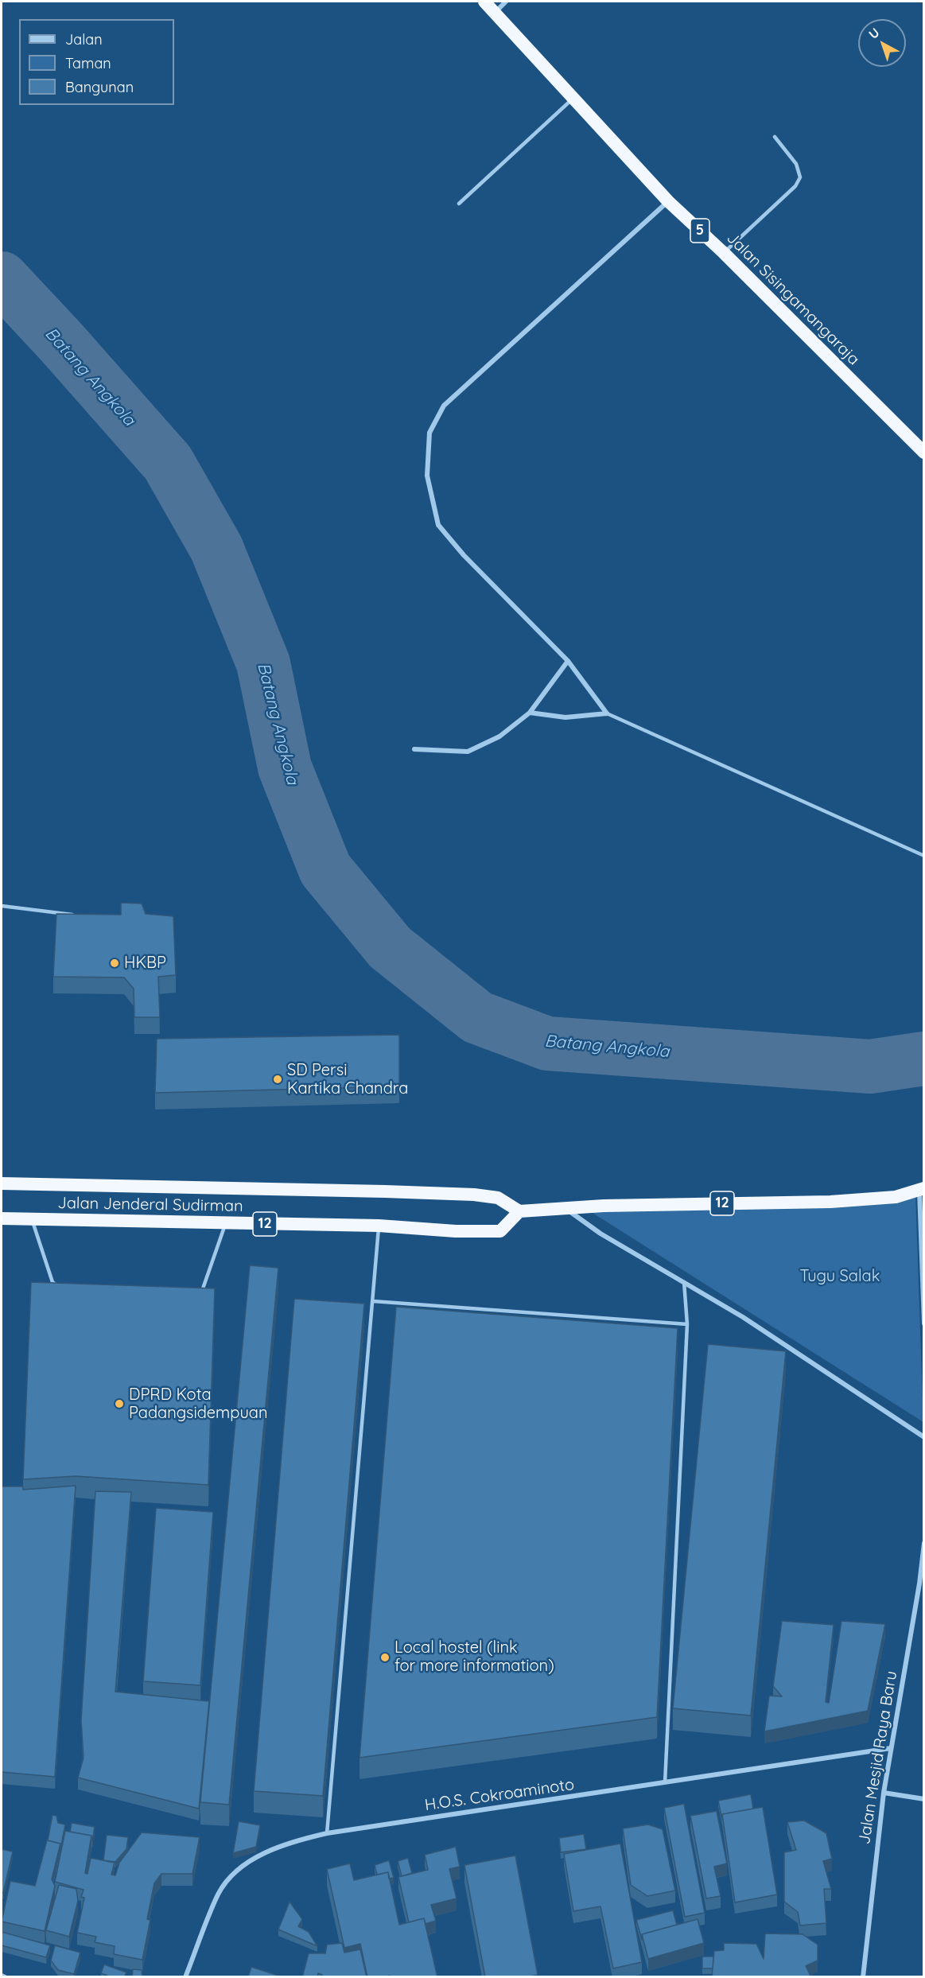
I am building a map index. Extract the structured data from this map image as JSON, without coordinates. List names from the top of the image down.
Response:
{
  "streets": {
    "highway": [
      "5",
      "Jalan Sisingamangaraja",
      "12",
      "Jalan Jenderal Sudirman"
    ],
    "street": ["Jalan Mesjid Raya Baru", "H.O.S. Cokroaminoto"]
  },
  "crossings": [
    ["12", "Jalan Jenderal Sudirman"],
    ["Jalan Mesjid Raya Baru", "H.O.S. Cokroaminoto"]
  ],
  "water": ["Batang Angkola"],
  "parks": ["Tugu Salak"],
  "places": [
    "HKBP",
    "SD Persi Kartika Chandra",
    "DPRD Kota Padangsidempuan",
    "Local hostel (link for more information)"
  ],
  "legend": ["Jalan", "Taman", "Bangunan"],
  "north": "top left"
}
